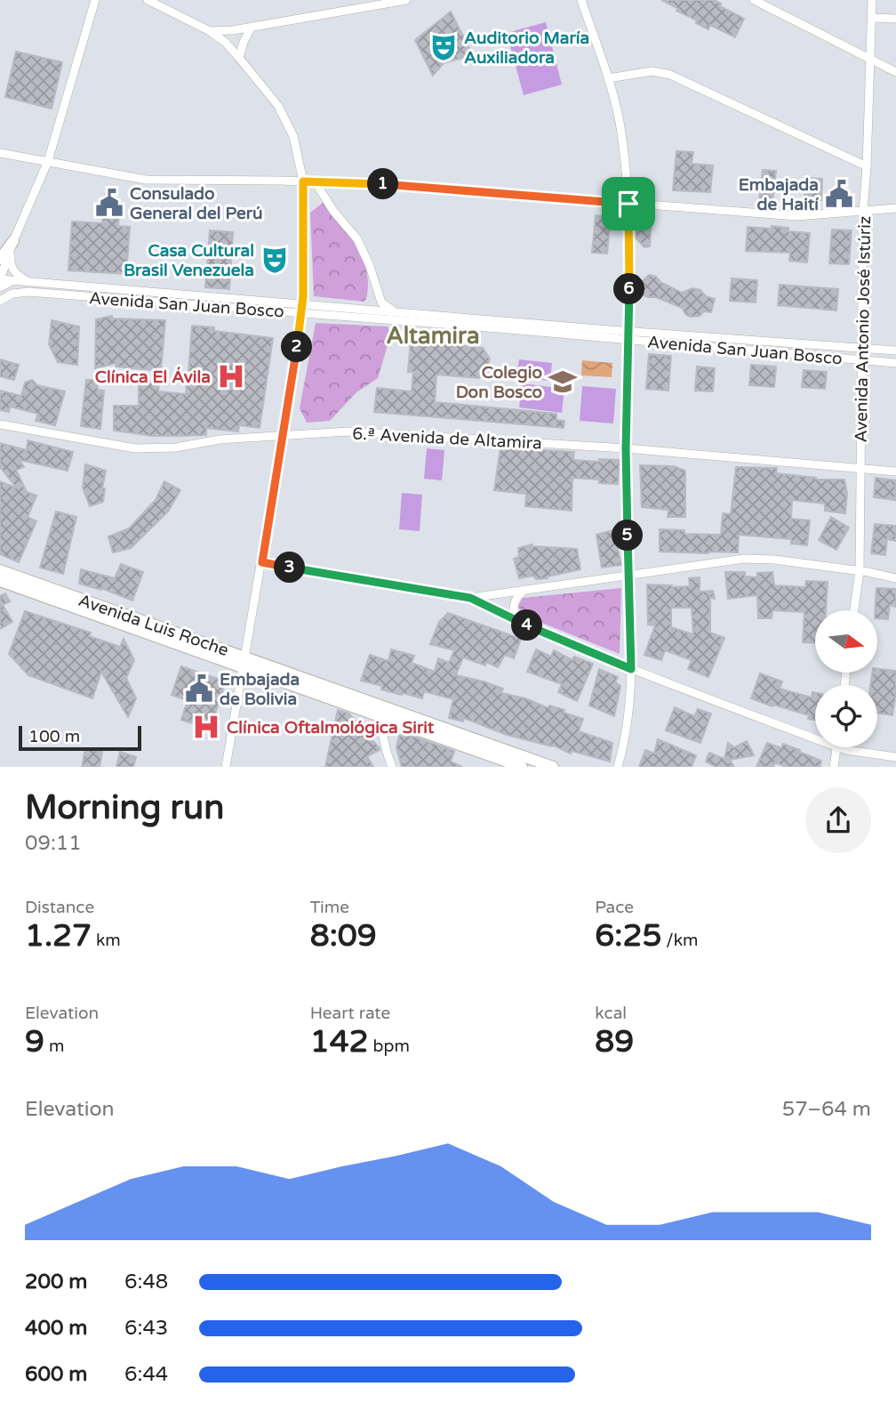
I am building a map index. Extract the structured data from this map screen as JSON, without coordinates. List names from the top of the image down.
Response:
{
  "streets": {
    "main road": ["Avenida Luis Roche"],
    "street": ["Avenida San Juan Bosco", "Avenida Antonio José Istúriz", "6.ª Avenida de Altamira"]
  },
  "crossings": [
    ["Avenida San Juan Bosco", "Avenida Antonio José Istúriz"],
    ["Avenida Antonio José Istúriz", "6.ª Avenida de Altamira"]
  ],
  "districts": ["Altamira"],
  "places": {
    "theatre": ["Auditorio María Auxiliadora", "Casa Cultural Brasil Venezuela"],
    "public building": ["Embajada de Haití", "Consulado General del Perú", "Embajada de Bolivia"],
    "hospital": ["Clínica El Ávila", "Clínica Oftalmológica Sirit"],
    "school or university": ["Colegio Don Bosco"]
  },
  "scale_bar": "100 m",
  "north": "right",
  "page": {
    "pins": [
      "1",
      "6",
      "2",
      "5",
      "3",
      "4"
    ],
    "scale": "100 m",
    "heading": ["Morning run", "09:11"],
    "stats": [
      ["Distance", "1.27 km"],
      ["Time", "8:09"],
      ["Pace", "6:25 /km"],
      ["Elevation", "9 m"],
      ["Heart rate", "142 bpm"],
      ["kcal", "89"]
    ],
    "chart": ["Elevation", "57–64 m"],
    "list": [
      {
        "name": "200 m",
        "note": "6:48"
      },
      {
        "name": "400 m",
        "note": "6:43"
      },
      {
        "name": "600 m",
        "note": "6:44"
      }
    ]
  }
}
